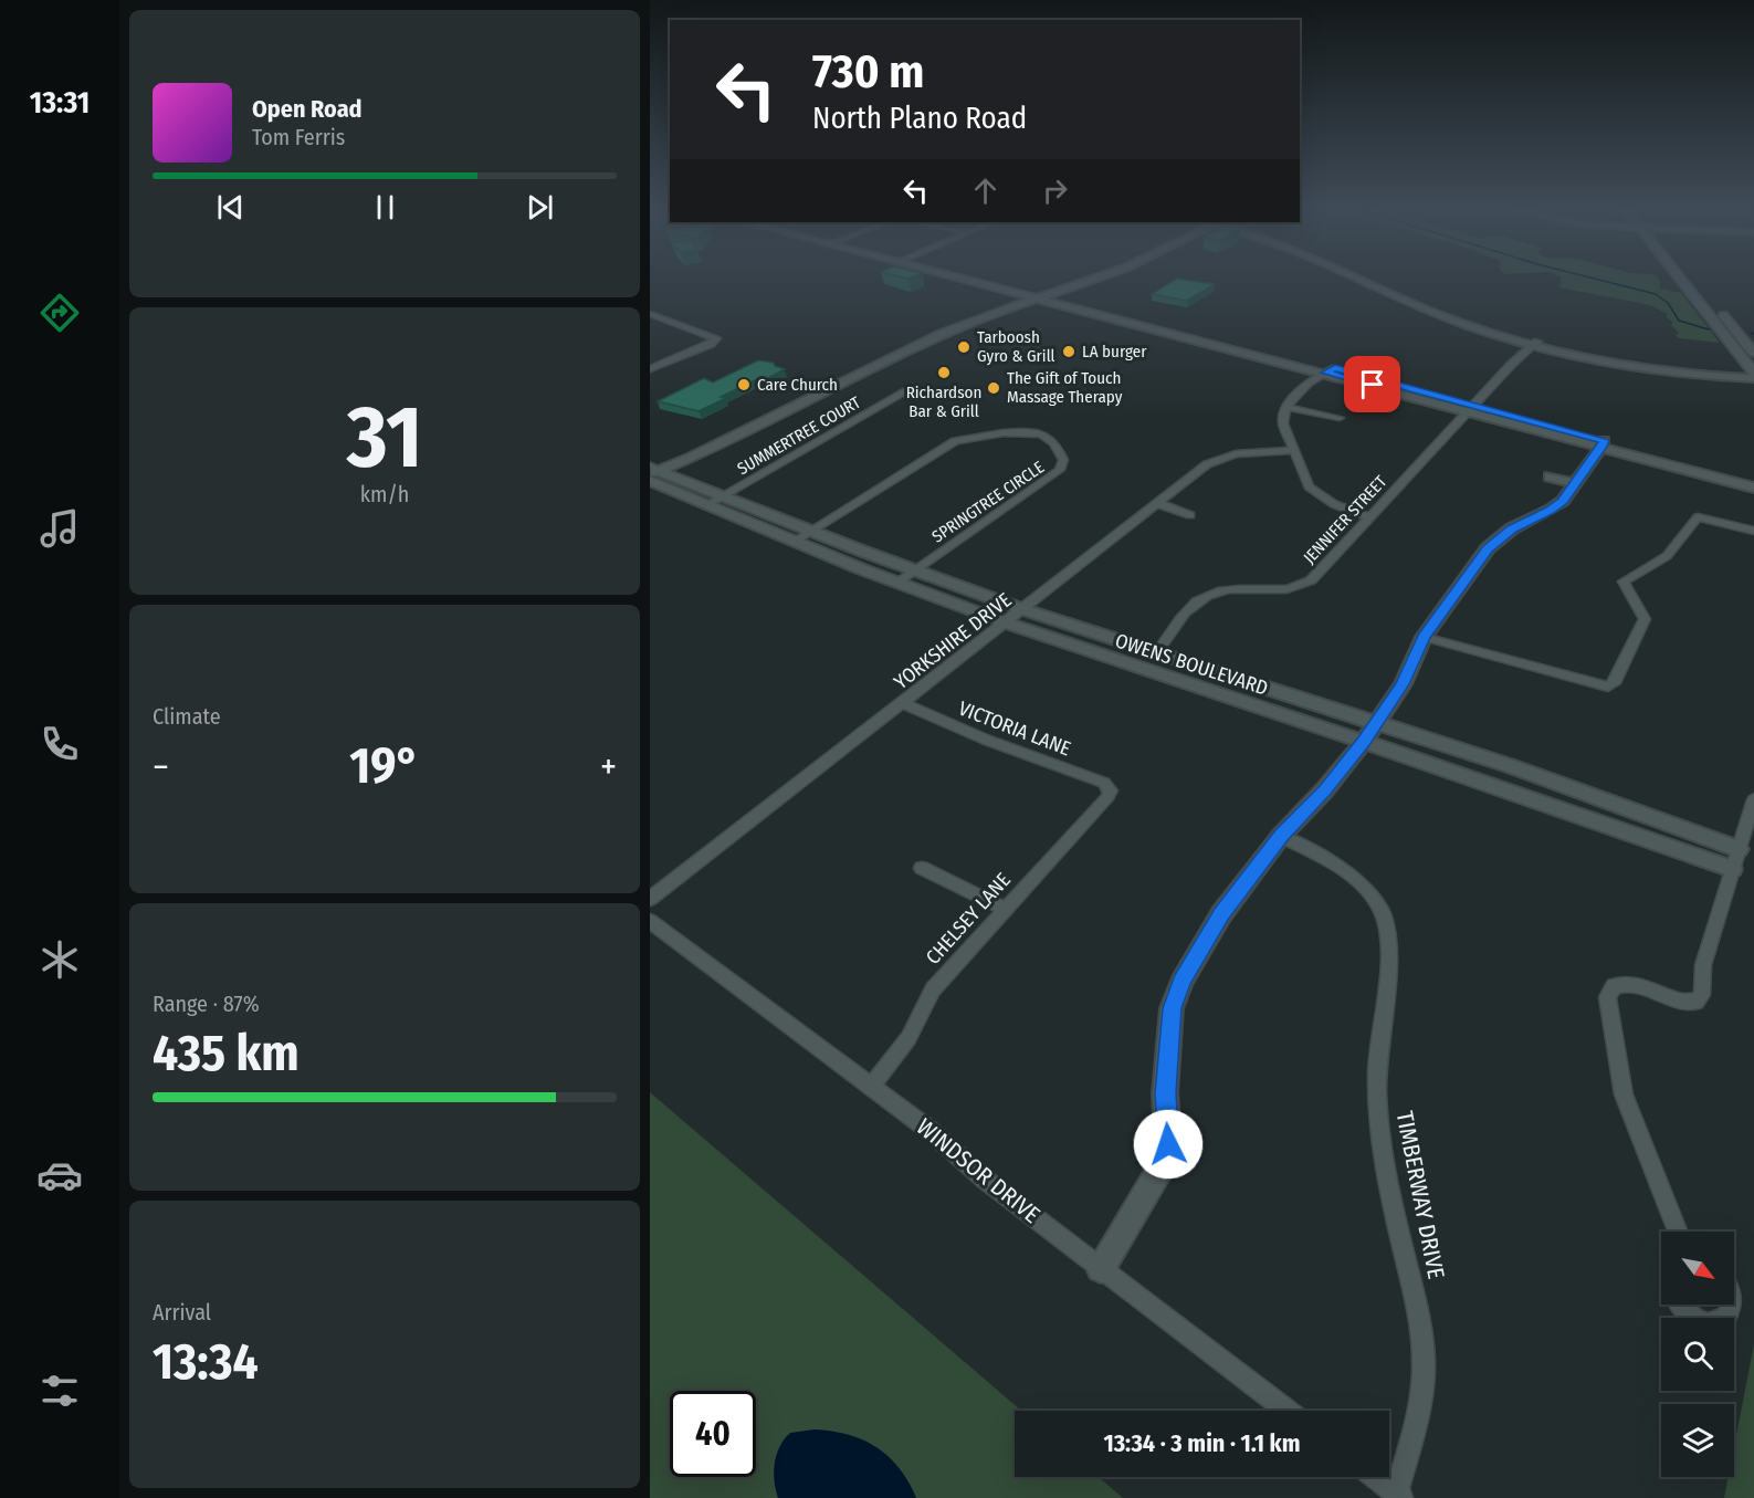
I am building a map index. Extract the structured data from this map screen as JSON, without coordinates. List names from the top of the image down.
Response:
{
  "streets": {
    "main road": ["OWENS BOULEVARD"],
    "street": [
      "SUMMERTREE COURT",
      "SPRINGTREE CIRCLE",
      "JENNIFER STREET",
      "YORKSHIRE DRIVE",
      "VICTORIA LANE",
      "CHELSEY LANE",
      "WINDSOR DRIVE",
      "TIMBERWAY DRIVE"
    ]
  },
  "crossings": [
    ["SUMMERTREE COURT", "OWENS BOULEVARD"],
    ["SPRINGTREE CIRCLE", "OWENS BOULEVARD"],
    ["JENNIFER STREET", "OWENS BOULEVARD"],
    ["YORKSHIRE DRIVE", "OWENS BOULEVARD"],
    ["YORKSHIRE DRIVE", "VICTORIA LANE"],
    ["VICTORIA LANE", "CHELSEY LANE"],
    ["CHELSEY LANE", "WINDSOR DRIVE"]
  ],
  "places": [
    "Tarboosh Gyro & Grill",
    "LA burger",
    "Richardson Bar & Grill",
    "Care Church",
    "The Gift of Touch Massage Therapy"
  ],
  "north": "bottom right",
  "page": {
    "tabs": "13:31",
    "turn": ["730 m", "North Plano Road"],
    "song": ["Open Road", "Tom Ferris"],
    "tile": [
      ["31", "km/h"],
      "Climate",
      ["Range · 87%", "435 km"],
      ["Arrival", "13:34"]
    ],
    "heat": ["−", "19°", "+"],
    "limit": "40",
    "trip": "13:34 · 3 min · 1.1 km"
  }
}
